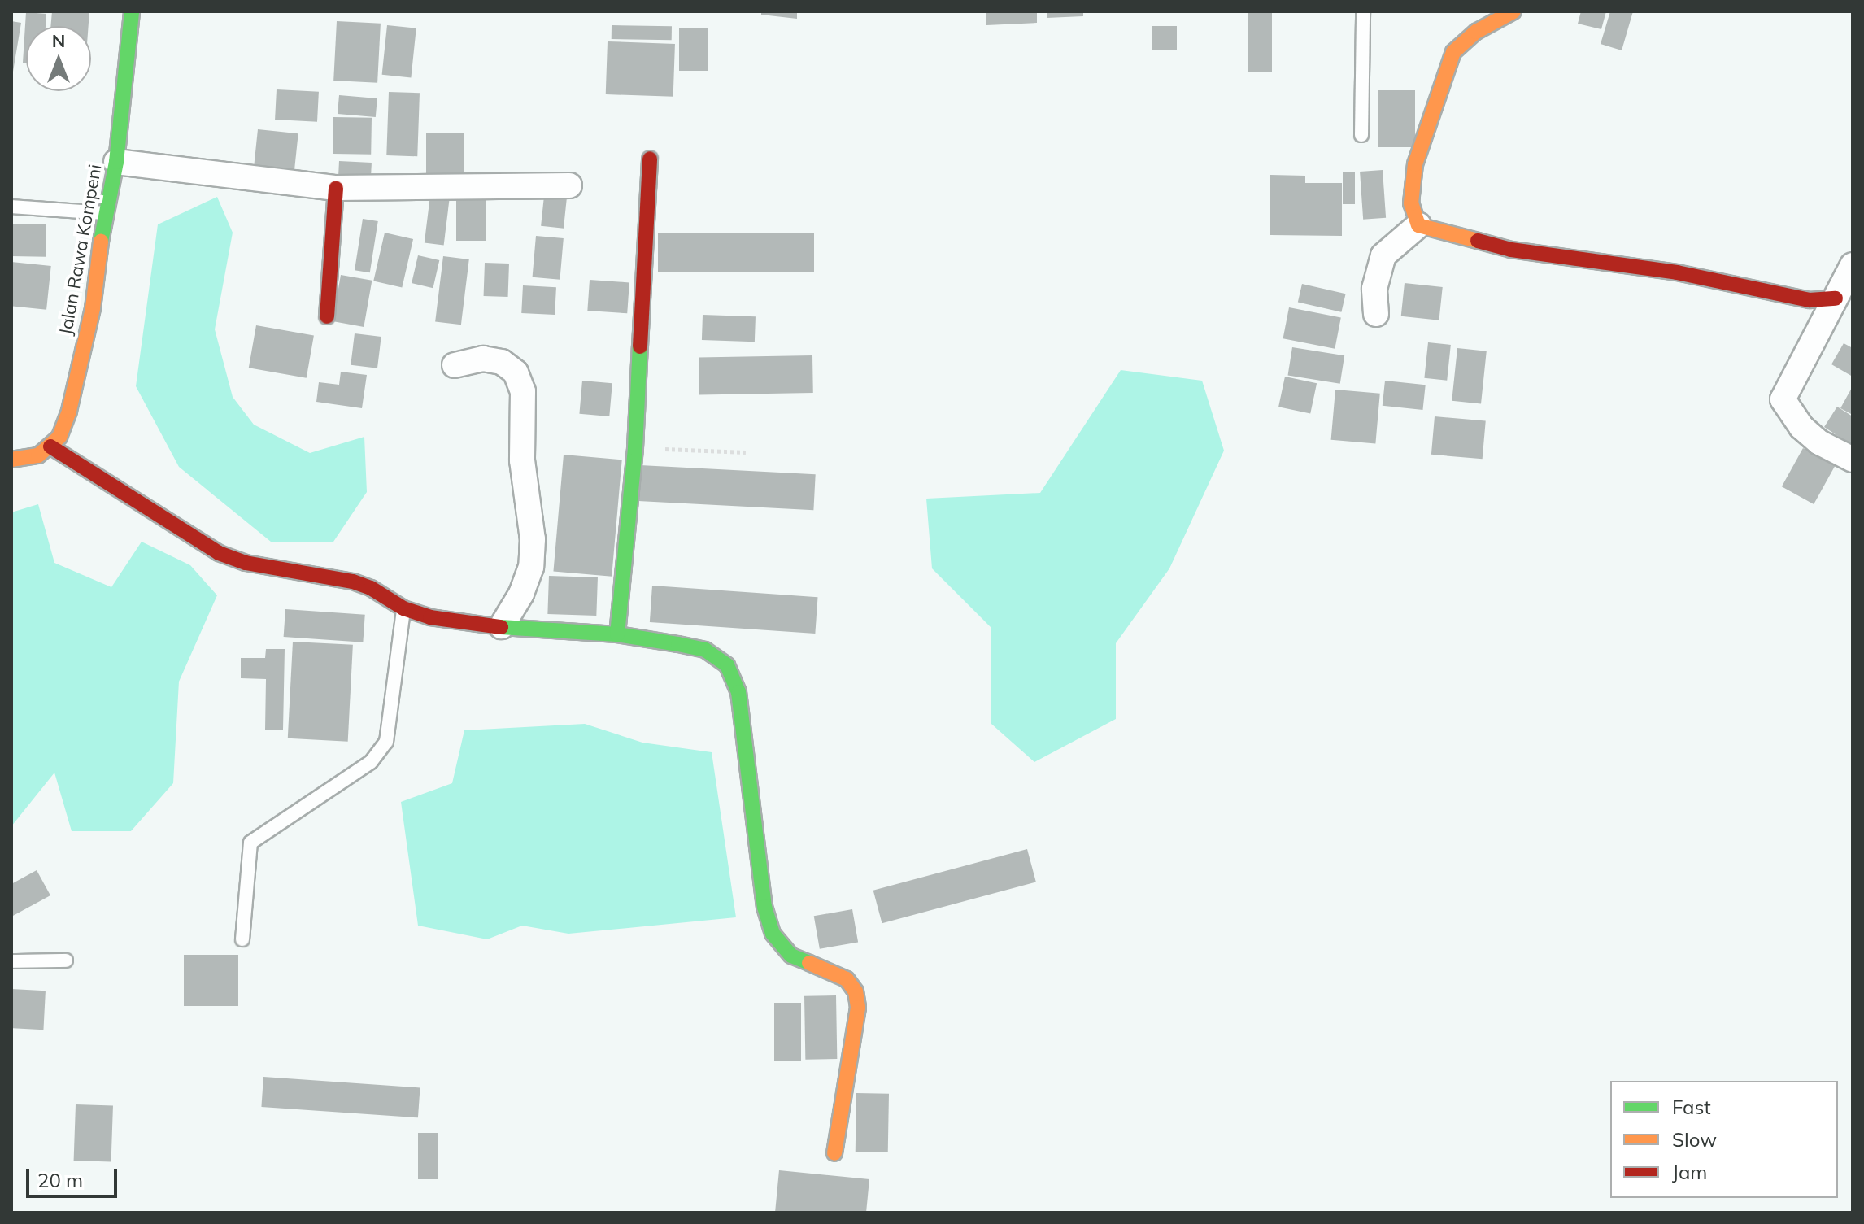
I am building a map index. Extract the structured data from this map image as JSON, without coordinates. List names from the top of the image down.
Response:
{
  "streets": {
    "street": ["Jalan Rawa Kompeni"]
  },
  "legend": ["Fast", "Slow", "Jam"],
  "scale_bar": "20 m",
  "north": "top"
}
